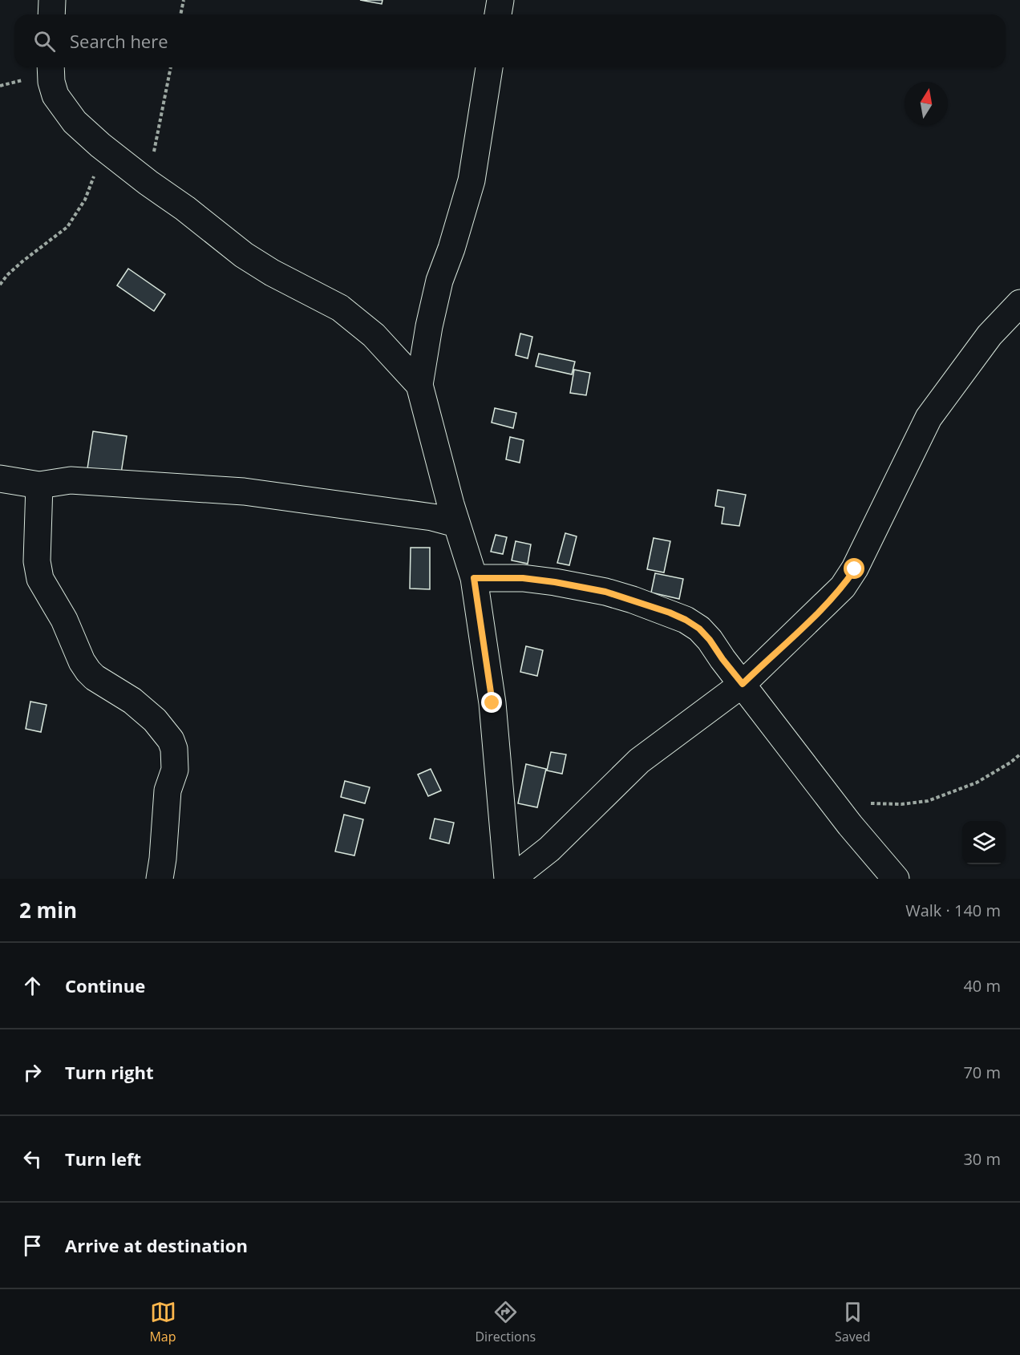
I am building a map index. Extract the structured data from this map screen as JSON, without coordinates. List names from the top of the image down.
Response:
{
  "north": "top",
  "page": {
    "search": "Search here",
    "heading": ["2 min", "Walk · 140 m"],
    "list": [
      ["Continue", "40 m"],
      ["Turn right", "70 m"],
      ["Turn left", "30 m"],
      "Arrive at destination"
    ],
    "nav": ["Map", "Directions", "Saved"]
  }
}
